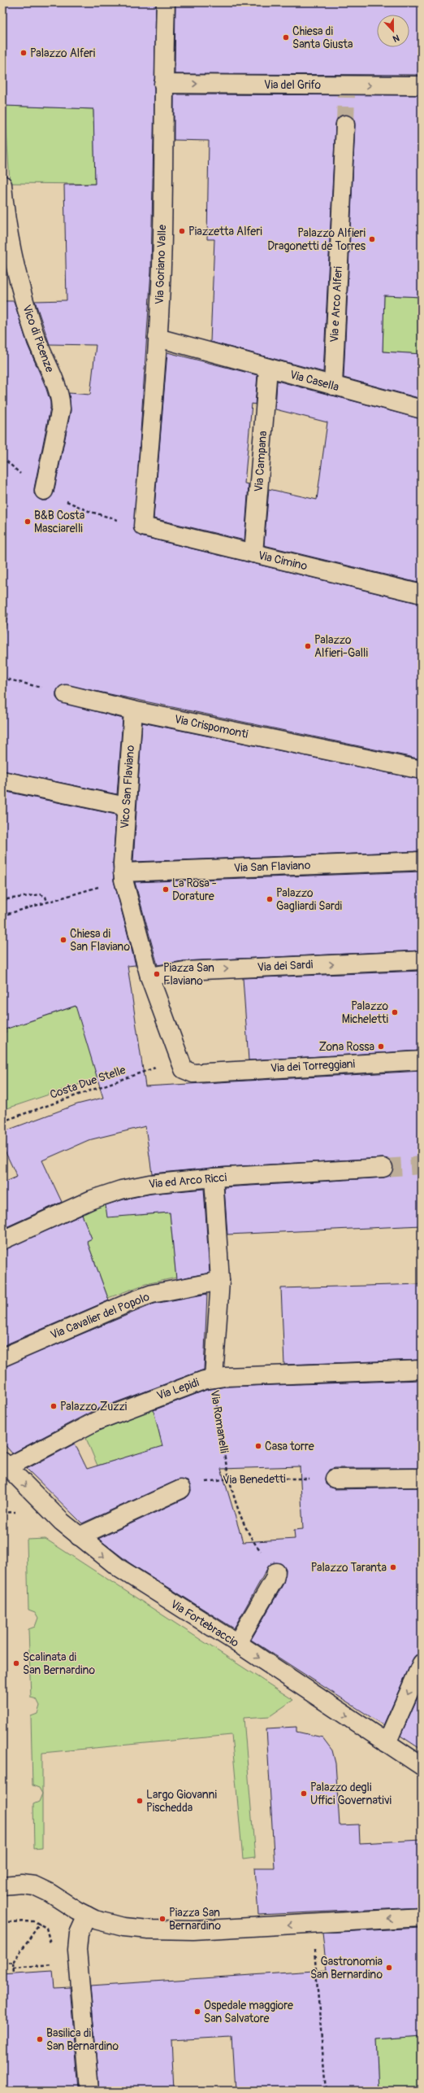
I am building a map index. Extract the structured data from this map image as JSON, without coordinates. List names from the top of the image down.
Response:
{
  "streets": {
    "street": [
      "Via del Grifo",
      "Via Goriano Valle",
      "Via e Arco Alferi",
      "Vico di Picenze",
      "Via Casella",
      "Via Campana",
      "Via Cimino",
      "Via Crispomonti",
      "Vico San Flaviano",
      "Via San Flaviano",
      "Via dei Sardi",
      "Via dei Torreggiani",
      "Via ed Arco Ricci",
      "Via Cavalier del Popolo",
      "Via Lepidi",
      "Via Romanelli",
      "Via Fortebraccio"
    ],
    "path": ["Costa Due Stelle", "Via Benedetti"]
  },
  "crossings": [
    ["Via del Grifo", "Via Goriano Valle"],
    ["Via Goriano Valle", "Via Casella"],
    ["Via Goriano Valle", "Via Cimino"],
    ["Via e Arco Alferi", "Via Casella"],
    ["Via Casella", "Via Campana"],
    ["Via Campana", "Via Cimino"],
    ["Via Crispomonti", "Vico San Flaviano"],
    ["Vico San Flaviano", "Via San Flaviano"],
    ["Via dei Torreggiani", "Costa Due Stelle"],
    ["Via ed Arco Ricci", "Via Romanelli"],
    ["Via Cavalier del Popolo", "Via Romanelli"],
    ["Via Lepidi", "Via Romanelli"],
    ["Via Lepidi", "Via Fortebraccio"],
    ["Via Romanelli", "Via Benedetti"]
  ],
  "one_way": ["Via del Grifo", "Via dei Sardi", "Via Fortebraccio"],
  "places": [
    "Chiesa di Santa Giusta",
    "Palazzo Alferi",
    "Piazzetta Alferi",
    "Palazzo Alfieri Dragonetti de Torres",
    "B&B Costa Masciarelli",
    "Palazzo Alfieri-Galli",
    "La Rosa - Dorature",
    "Palazzo Gagliardi Sardi",
    "Chiesa di San Flaviano",
    "Piazza San Flaviano",
    "Palazzo Micheletti",
    "Zona Rossa",
    "Palazzo Zuzzi",
    "Casa torre",
    "Palazzo Taranta",
    "Scalinata di San Bernardino",
    "Palazzo degli Uffici Governativi",
    "Largo Giovanni Pischedda",
    "Piazza San Bernardino",
    "Gastronomia San Bernardino",
    "Ospedale maggiore San Salvatore",
    "Basilica di San Bernardino"
  ],
  "north": "bottom"
}
